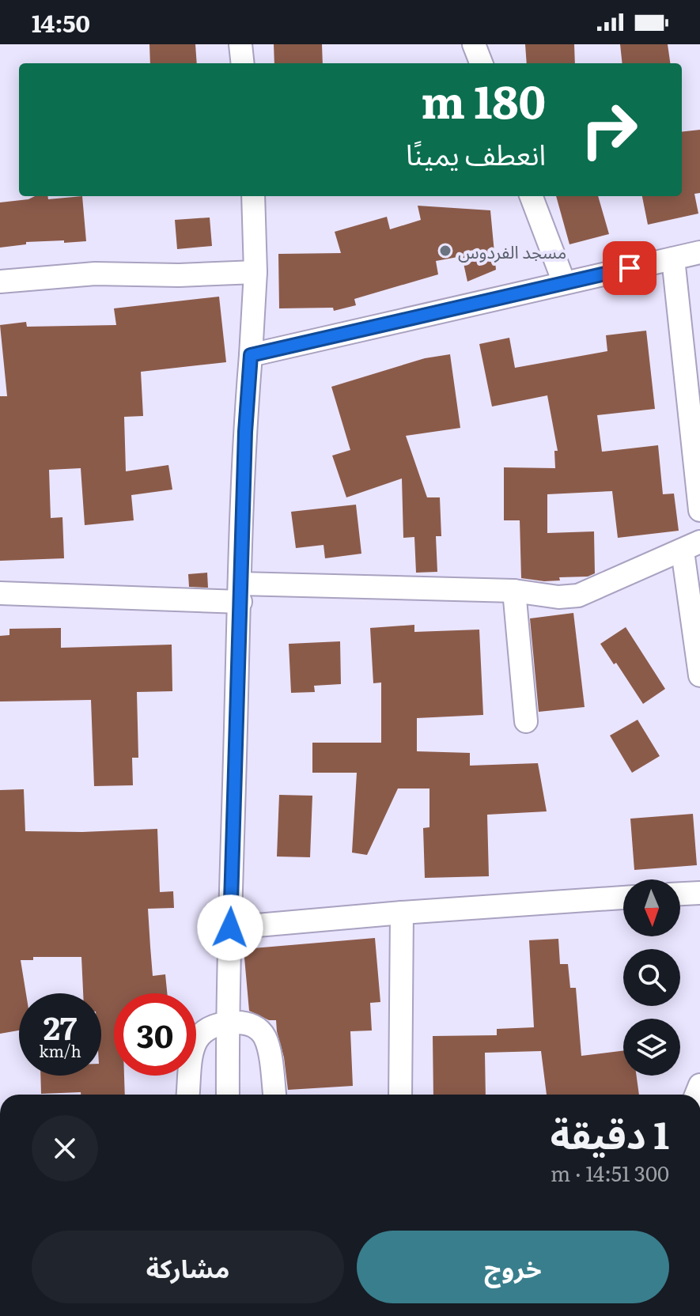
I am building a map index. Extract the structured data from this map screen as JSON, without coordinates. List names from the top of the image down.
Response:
{
  "places": ["مسجد الفردوس"],
  "north": "bottom",
  "page": {
    "status": "14:50",
    "turn": ["180 m", "انعطف يمينًا"],
    "speed": "27 km/h",
    "limit": "30",
    "heading": ["1 دقيقة", "300 m · 14:51"],
    "buttons": ["خروج", "مشاركة"]
  }
}
